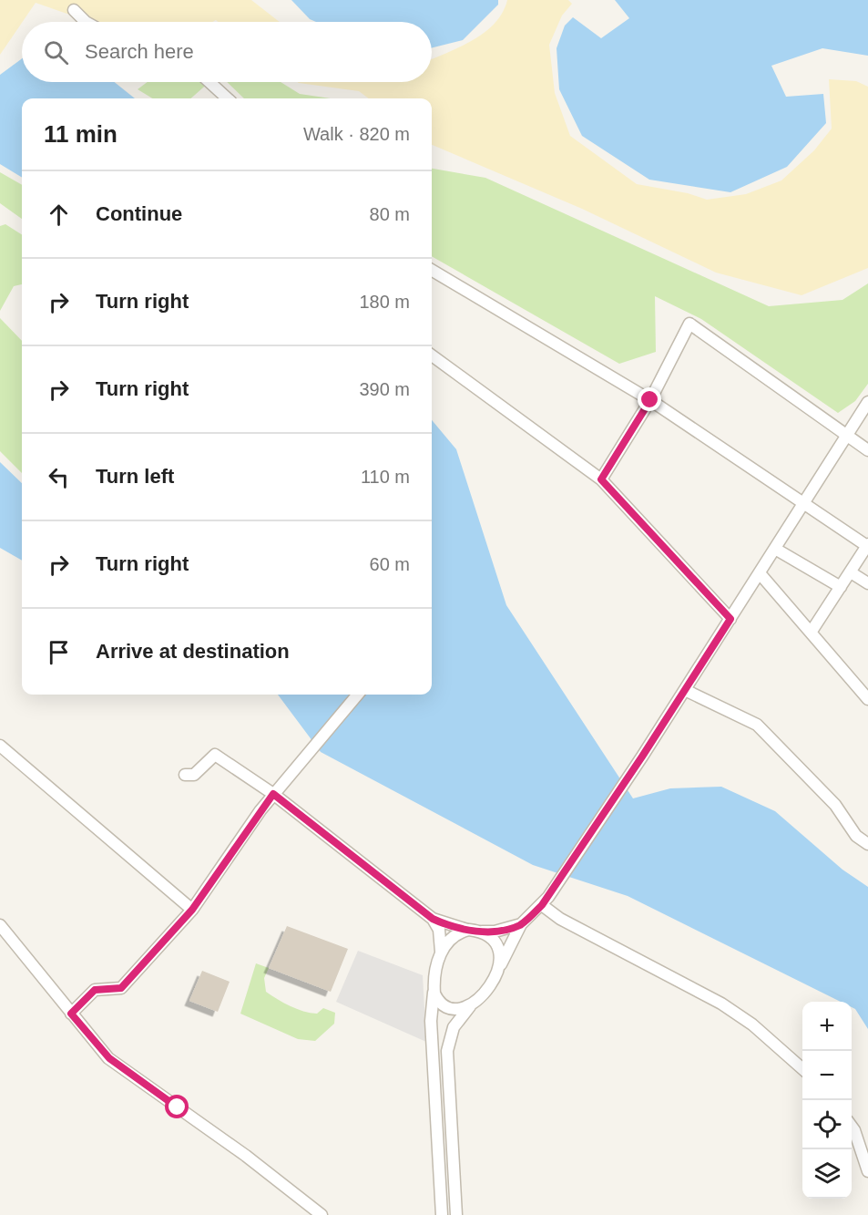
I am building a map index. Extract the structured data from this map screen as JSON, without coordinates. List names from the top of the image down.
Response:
{
  "page": {
    "search": "Search here",
    "heading": ["11 min", "Walk · 820 m"],
    "list": [
      ["Continue", "80 m"],
      ["Turn right", "180 m"],
      ["Turn right", "390 m"],
      ["Turn left", "110 m"],
      ["Turn right", "60 m"],
      "Arrive at destination"
    ],
    "map_buttons": ["+", "−"]
  }
}
